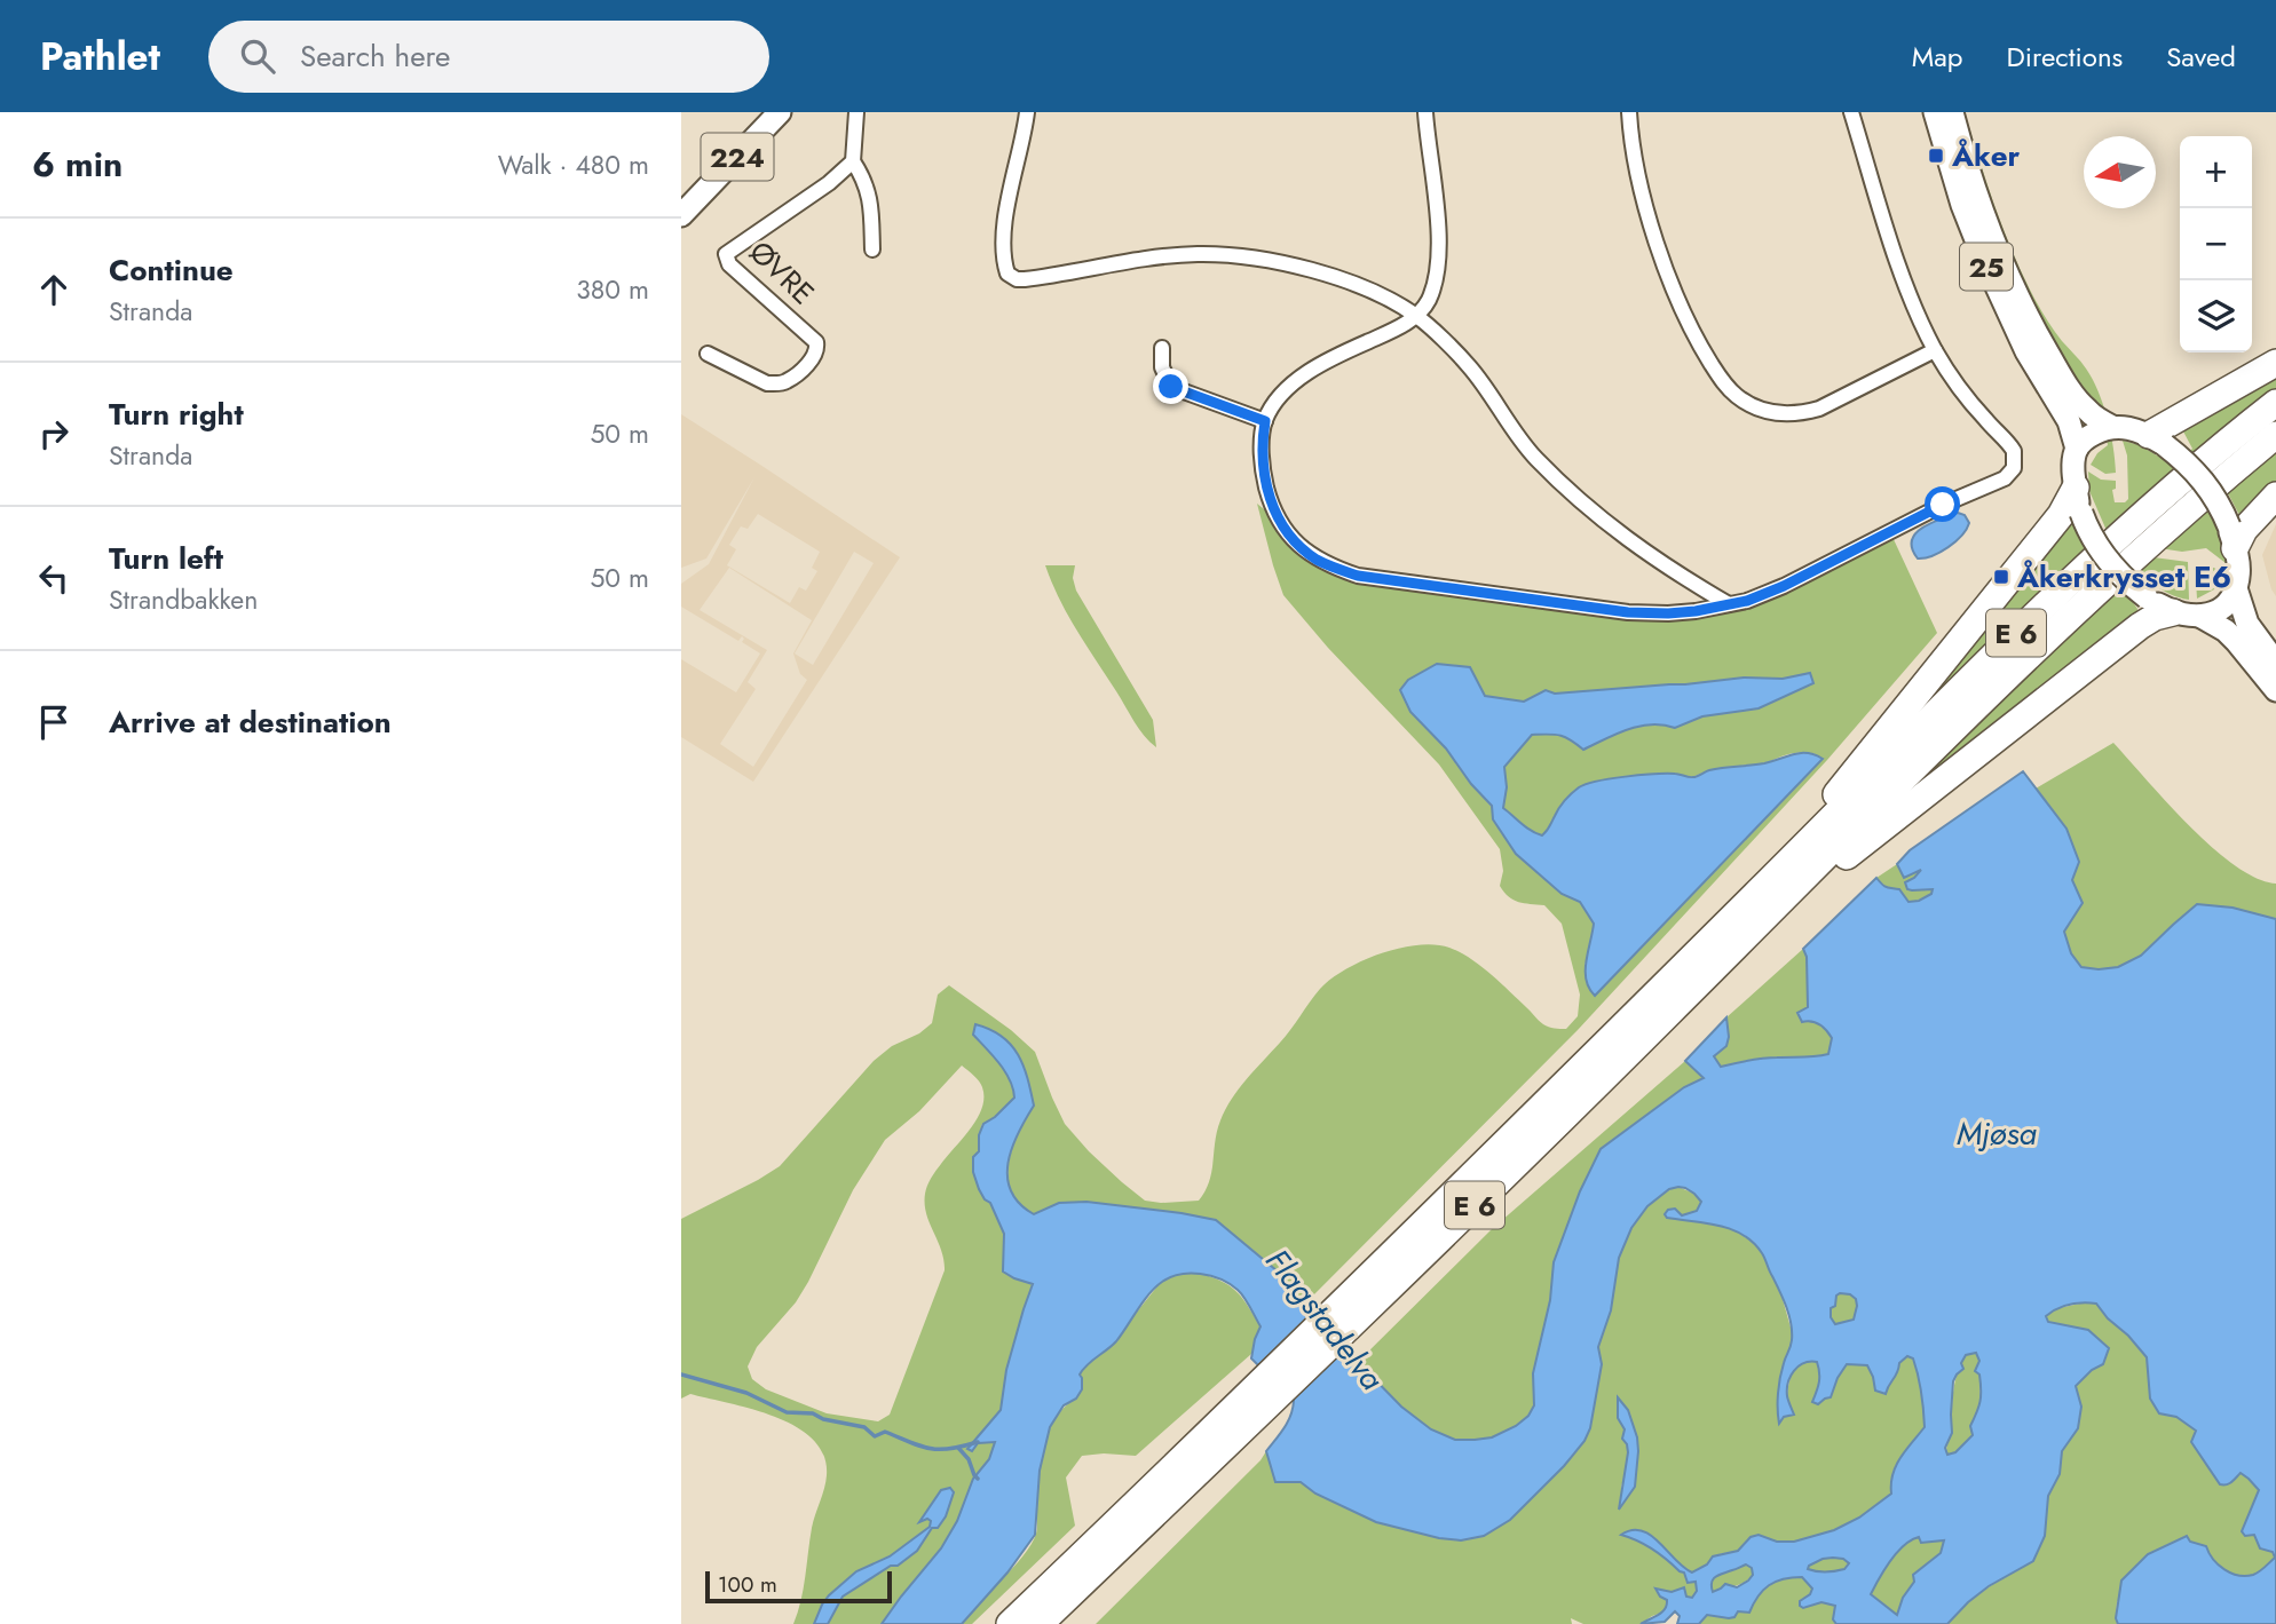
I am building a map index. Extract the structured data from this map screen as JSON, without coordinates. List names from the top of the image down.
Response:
{
  "streets": {
    "highway": ["E 6"],
    "main road": ["224", "25"],
    "street": ["ØVRE"]
  },
  "crossings": [
    ["25", "E 6"]
  ],
  "water": ["Mjøsa", "Flagstadelva"],
  "places": {
    "transit": ["Åker", "Åkerkrysset E6"]
  },
  "scale_bar": "100 m",
  "north": "left",
  "page": {
    "header": "Pathlet",
    "search": "Search here",
    "nav": ["Map", "Directions", "Saved"],
    "heading": ["6 min", "Walk · 480 m"],
    "map_buttons": ["+", "−"],
    "list": [
      ["Continue", "Stranda", "380 m"],
      ["Turn right", "Stranda", "50 m"],
      ["Turn left", "Strandbakken", "50 m"],
      "Arrive at destination"
    ],
    "scale": "100 m"
  }
}
